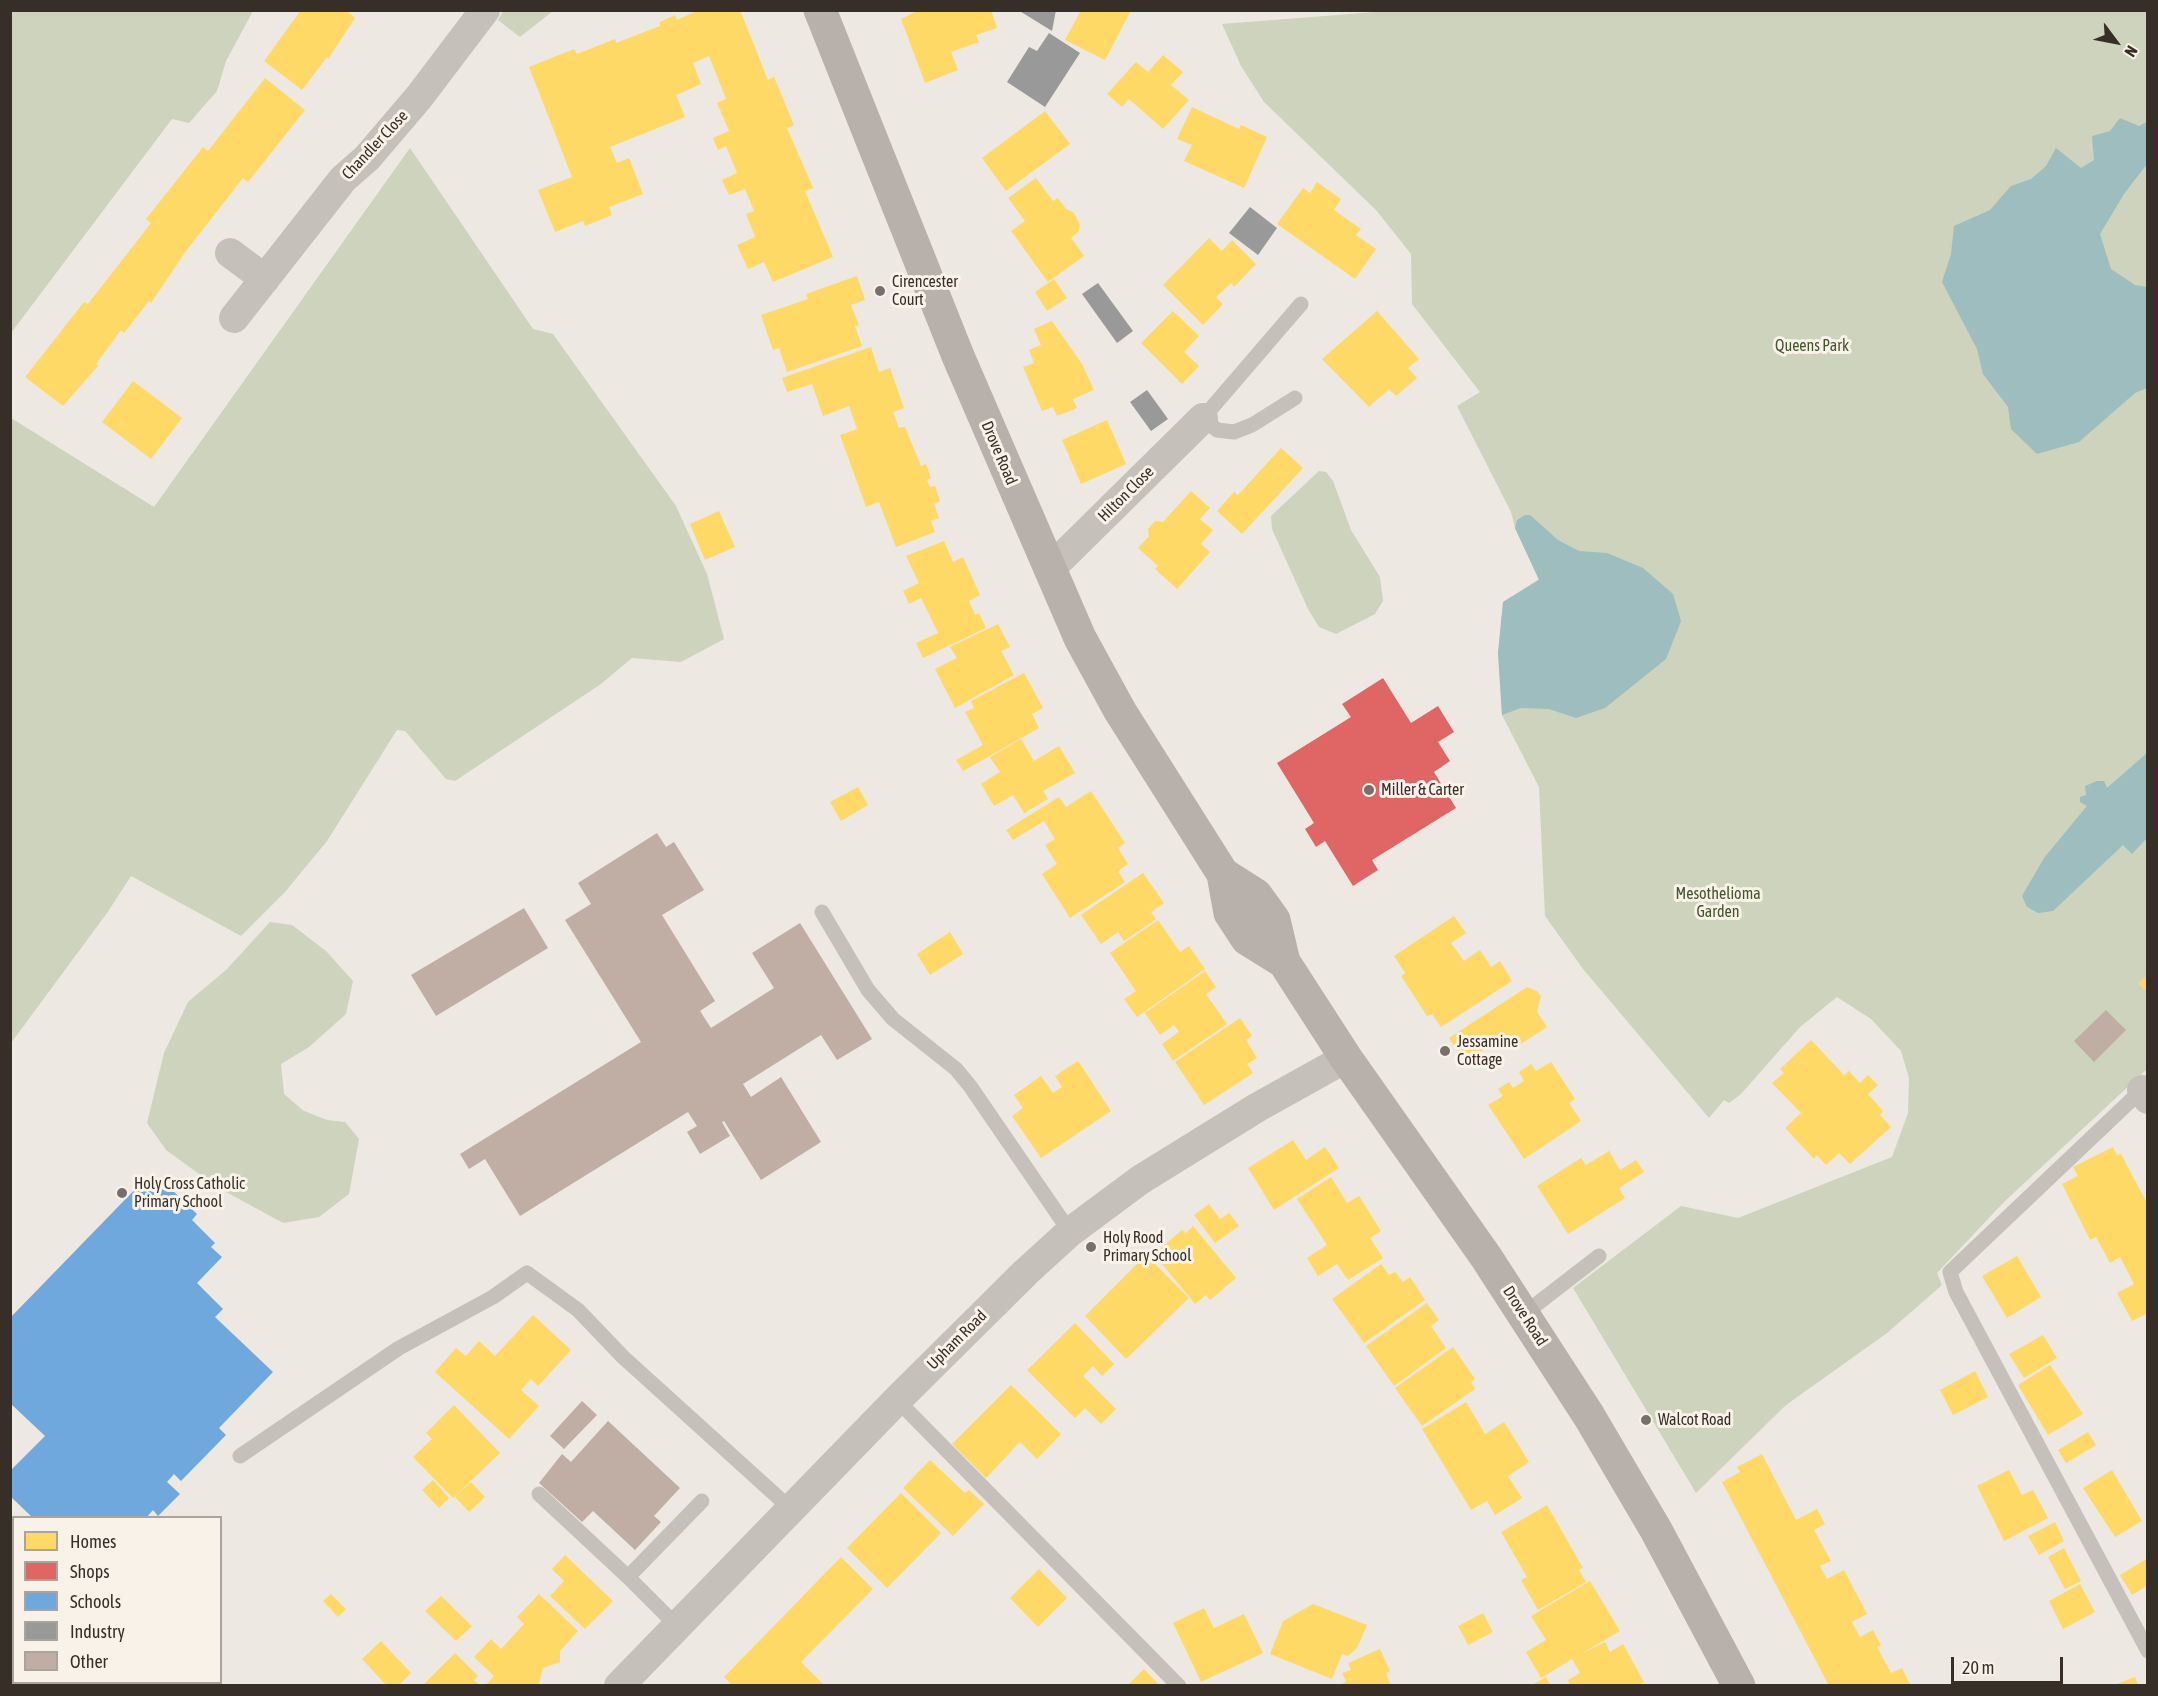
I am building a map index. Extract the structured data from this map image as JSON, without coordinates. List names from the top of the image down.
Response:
{
  "streets": {
    "main road": ["Drove Road"],
    "street": ["Chandler Close", "Hilton Close", "Upham Road"]
  },
  "crossings": [
    ["Drove Road", "Hilton Close"],
    ["Drove Road", "Upham Road"]
  ],
  "parks": ["Queens Park", "Mesothelioma Garden"],
  "places": [
    "Cirencester Court",
    "Miller & Carter",
    "Jessamine Cottage",
    "Holy Cross Catholic Primary School",
    "Holy Rood Primary School",
    "Walcot Road"
  ],
  "legend": [
    "Homes",
    "Shops",
    "Schools",
    "Industry",
    "Other"
  ],
  "scale_bar": "20 m",
  "north": "bottom right"
}
